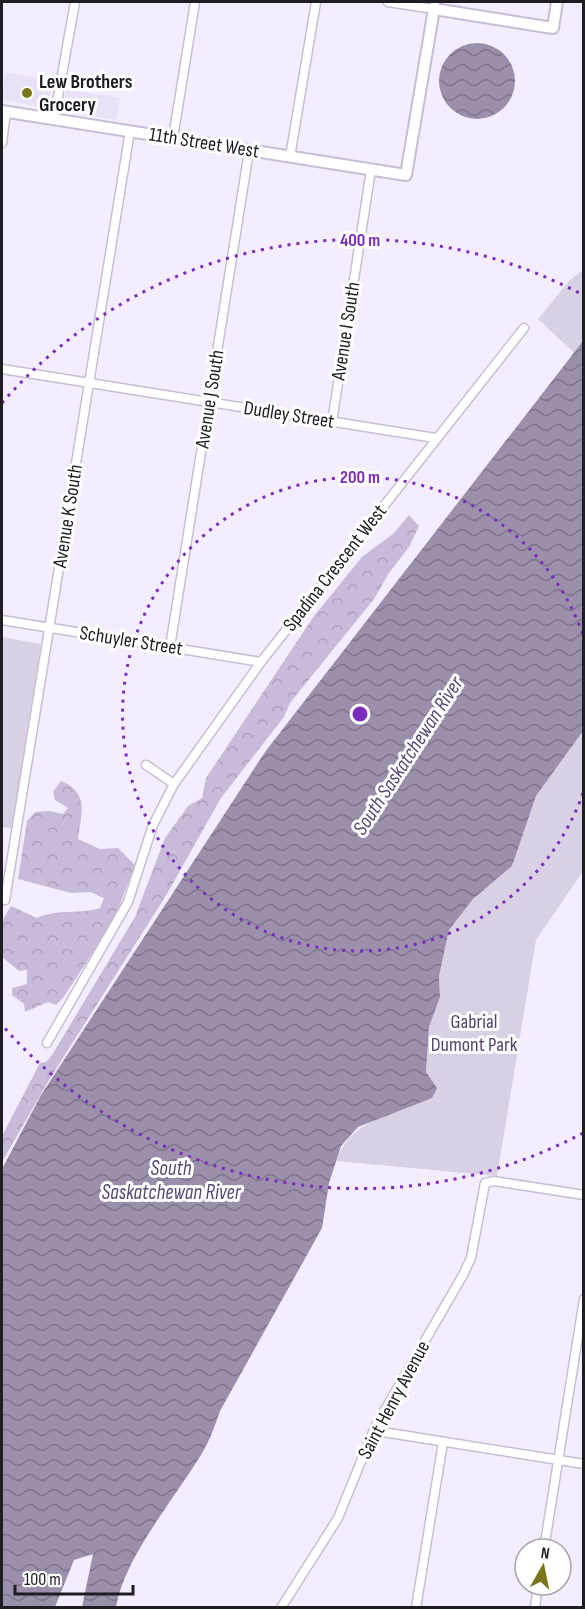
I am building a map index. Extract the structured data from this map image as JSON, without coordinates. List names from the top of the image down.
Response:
{
  "streets": {
    "street": [
      "11th Street West",
      "Avenue I South",
      "Avenue J South",
      "Dudley Street",
      "Avenue K South",
      "Spadina Crescent West",
      "Schuyler Street",
      "Saint Henry Avenue"
    ]
  },
  "crossings": [
    ["11th Street West", "Avenue I South"],
    ["11th Street West", "Avenue J South"],
    ["11th Street West", "Avenue K South"],
    ["Avenue I South", "Dudley Street"],
    ["Avenue J South", "Dudley Street"],
    ["Avenue J South", "Schuyler Street"],
    ["Dudley Street", "Avenue K South"],
    ["Dudley Street", "Spadina Crescent West"],
    ["Avenue K South", "Schuyler Street"],
    ["Spadina Crescent West", "Schuyler Street"]
  ],
  "water": ["South Saskatchewan River"],
  "parks": ["Gabrial Dumont Park"],
  "places": ["Lew Brothers Grocery"],
  "scale_bar": "100 m",
  "north": "top",
  "rings": ["400 m", "200 m"]
}
